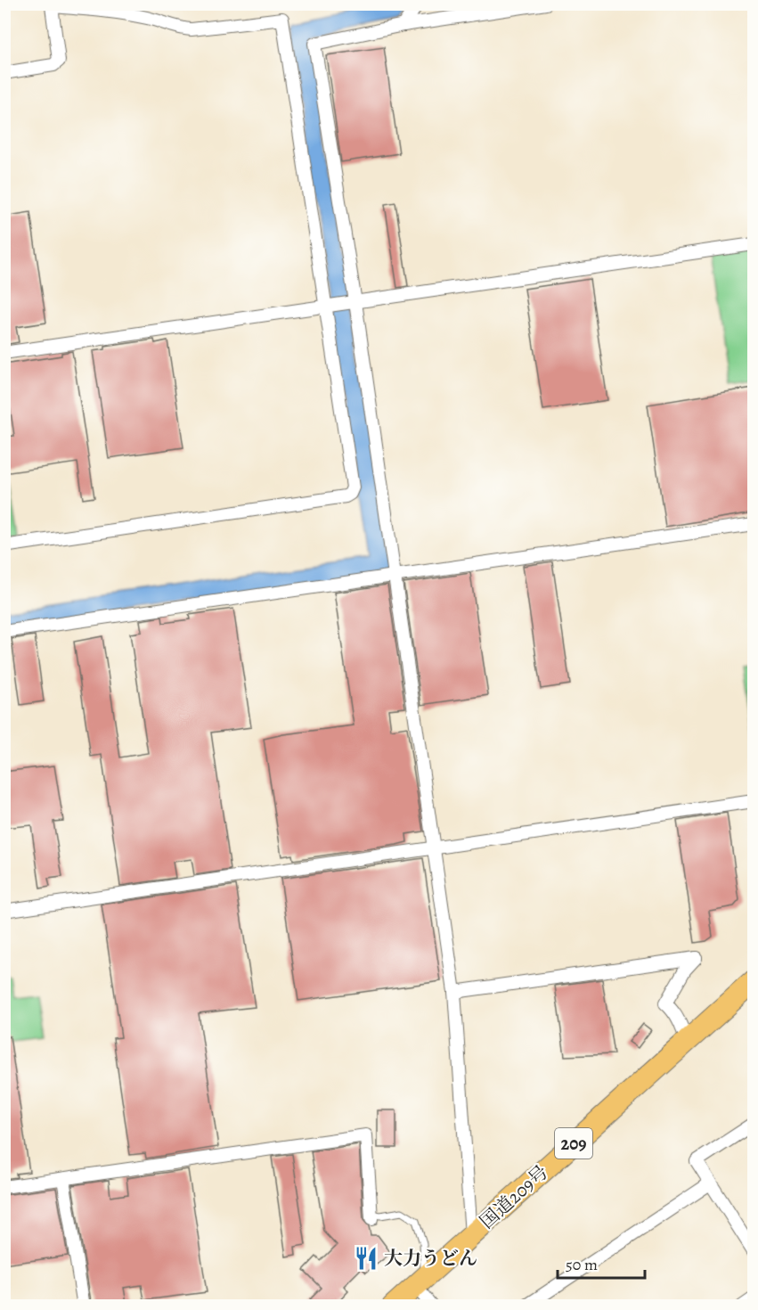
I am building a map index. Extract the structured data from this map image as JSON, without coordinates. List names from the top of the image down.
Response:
{
  "streets": {
    "highway": ["209", "国道209号"]
  },
  "places": {
    "restaurant": ["大力うどん"]
  },
  "scale_bar": "50 m"
}
